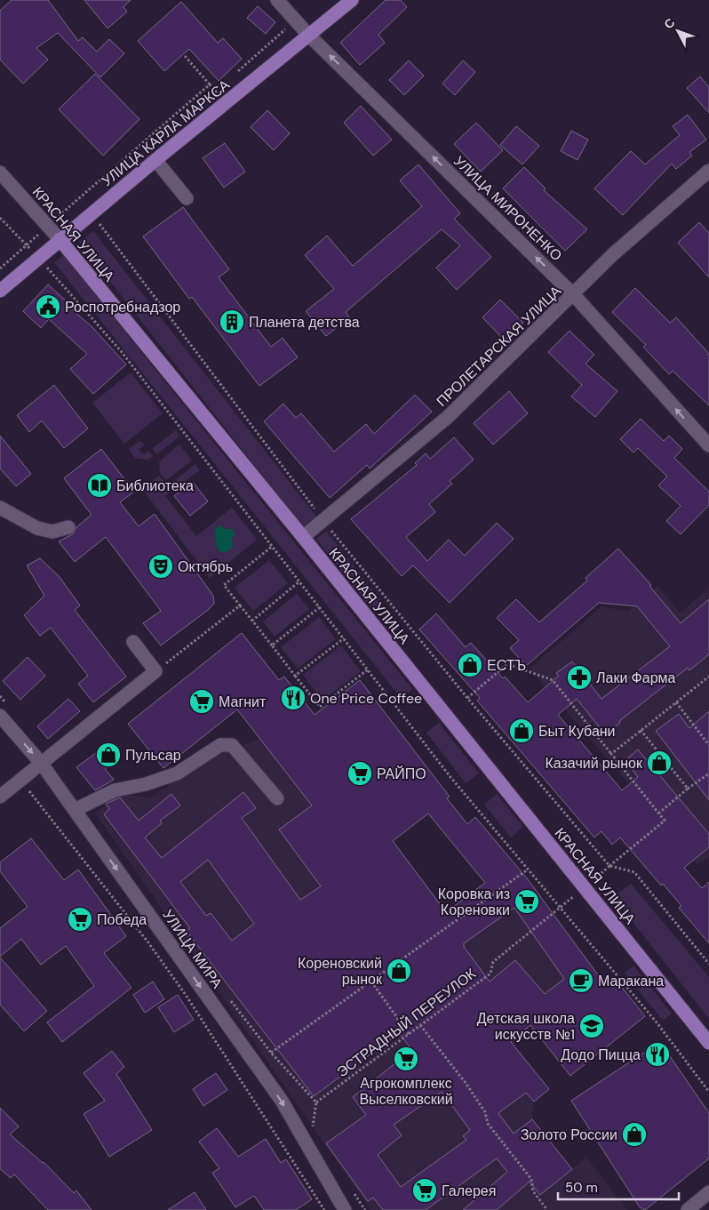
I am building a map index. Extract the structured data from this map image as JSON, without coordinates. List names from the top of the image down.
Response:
{
  "streets": {
    "main road": ["УЛИЦА КАРЛА МАРКСА", "КРАСНАЯ УЛИЦА"],
    "street": ["УЛИЦА МИРОНЕНКО", "ПРОЛЕТАРСКАЯ УЛИЦА", "УЛИЦА МИРА"],
    "path": ["ЭСТРАДНЫЙ ПЕРЕУЛОК"]
  },
  "crossings": [
    ["УЛИЦА КАРЛА МАРКСА", "УЛИЦА МИРОНЕНКО"],
    ["УЛИЦА КАРЛА МАРКСА", "КРАСНАЯ УЛИЦА"],
    ["УЛИЦА МИРОНЕНКО", "ПРОЛЕТАРСКАЯ УЛИЦА"],
    ["КРАСНАЯ УЛИЦА", "ПРОЛЕТАРСКАЯ УЛИЦА"],
    ["КРАСНАЯ УЛИЦА", "ЭСТРАДНЫЙ ПЕРЕУЛОК"]
  ],
  "one_way": ["УЛИЦА МИРОНЕНКО", "УЛИЦА МИРА"],
  "places": {
    "public building": ["Роспотребнадзор"],
    "building": ["Планета детства"],
    "library": ["Библиотека"],
    "theatre": ["Октябрь"],
    "shop": [
      "ЕСТЪ",
      "Быт Кубани",
      "Пульсар",
      "Казачий рынок",
      "Кореновский рынок",
      "Золото России"
    ],
    "pharmacy": ["Лаки Фарма"],
    "restaurant": ["One Price Coffee", "Додо Пицца"],
    "supermarket": [
      "Магнит",
      "РАЙПО",
      "Коровка из Кореновки",
      "Победа",
      "Агрокомплекс Выселковский",
      "Галерея"
    ],
    "cafe": ["Маракана"],
    "school or university": ["Детская школа искусств №1"]
  },
  "scale_bar": "50 m",
  "north": "top left"
}
